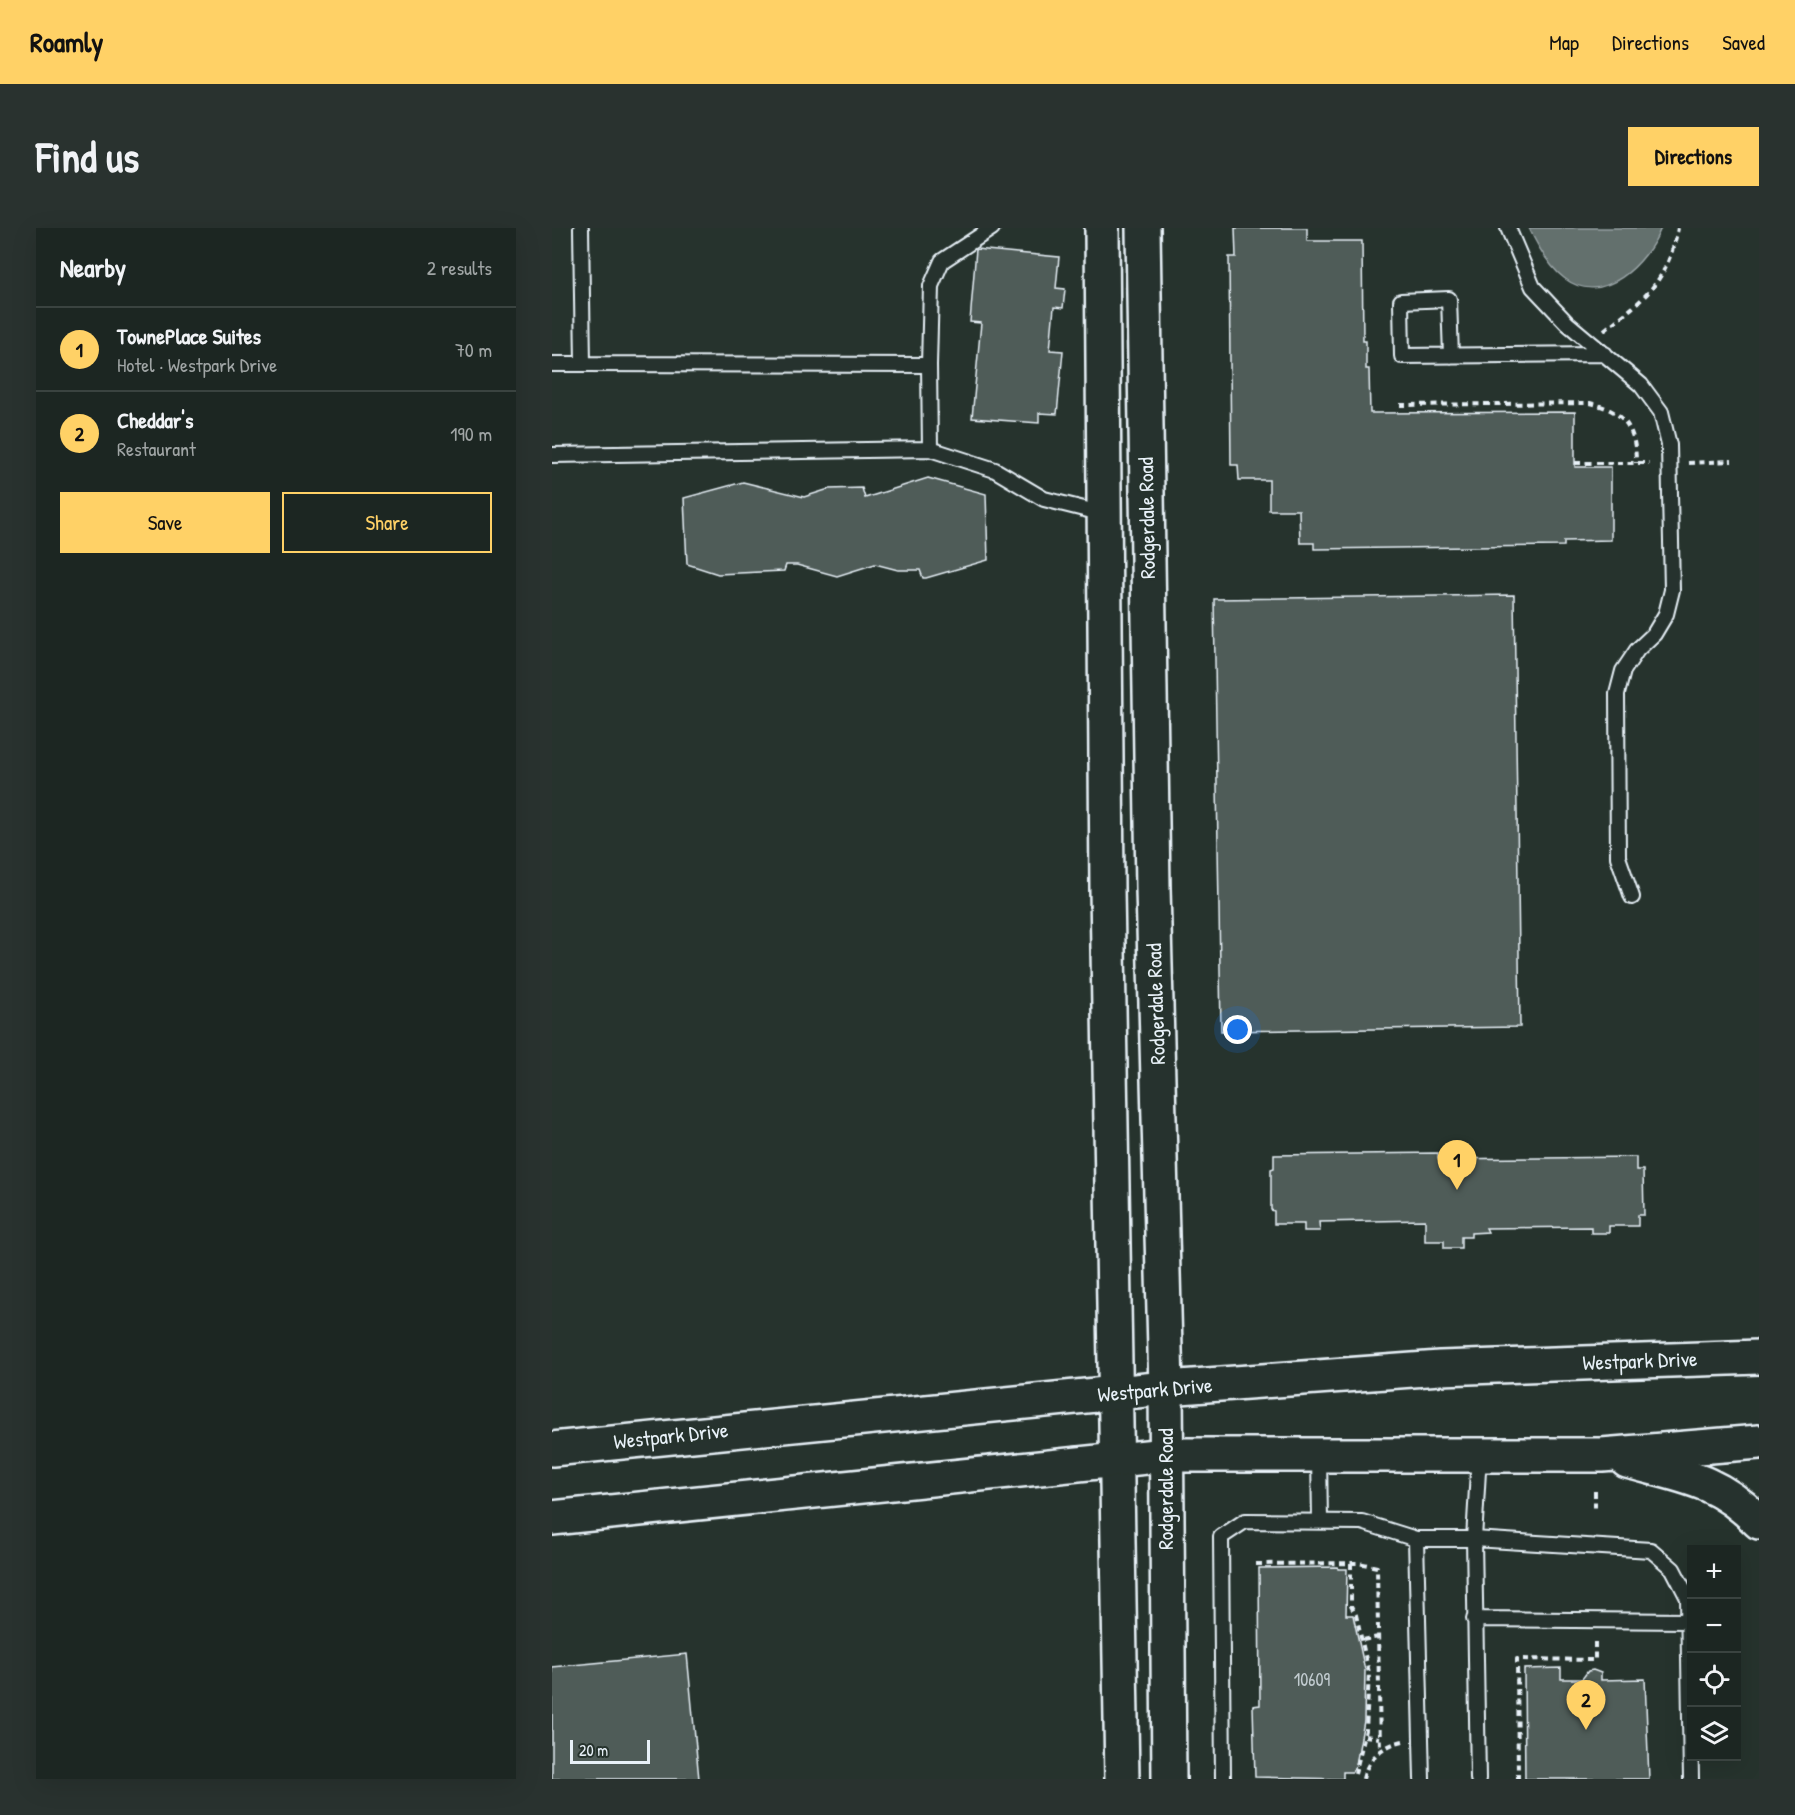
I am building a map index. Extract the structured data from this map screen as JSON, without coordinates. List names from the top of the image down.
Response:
{
  "streets": {
    "street": ["Rodgerdale Road", "Westpark Drive"]
  },
  "crossings": [
    ["Rodgerdale Road", "Westpark Drive"]
  ],
  "house_numbers": ["10609"],
  "scale_bar": "20 m",
  "page": {
    "header": "Roamly",
    "nav": ["Map", "Directions", "Saved"],
    "buttons": [
      "Directions",
      ["Save", "Share"]
    ],
    "title": "Find us",
    "heading": ["Nearby", "2 results"],
    "list": [
      {
        "mark": "1",
        "name": "TownePlace Suites",
        "note": "Hotel · Westpark Drive",
        "value": "70 m"
      },
      {
        "mark": "2",
        "name": "Cheddar's",
        "note": "Restaurant",
        "value": "190 m"
      }
    ],
    "pins": ["1", "2"],
    "map_buttons": ["+", "−"],
    "scale": "20 m"
  }
}
